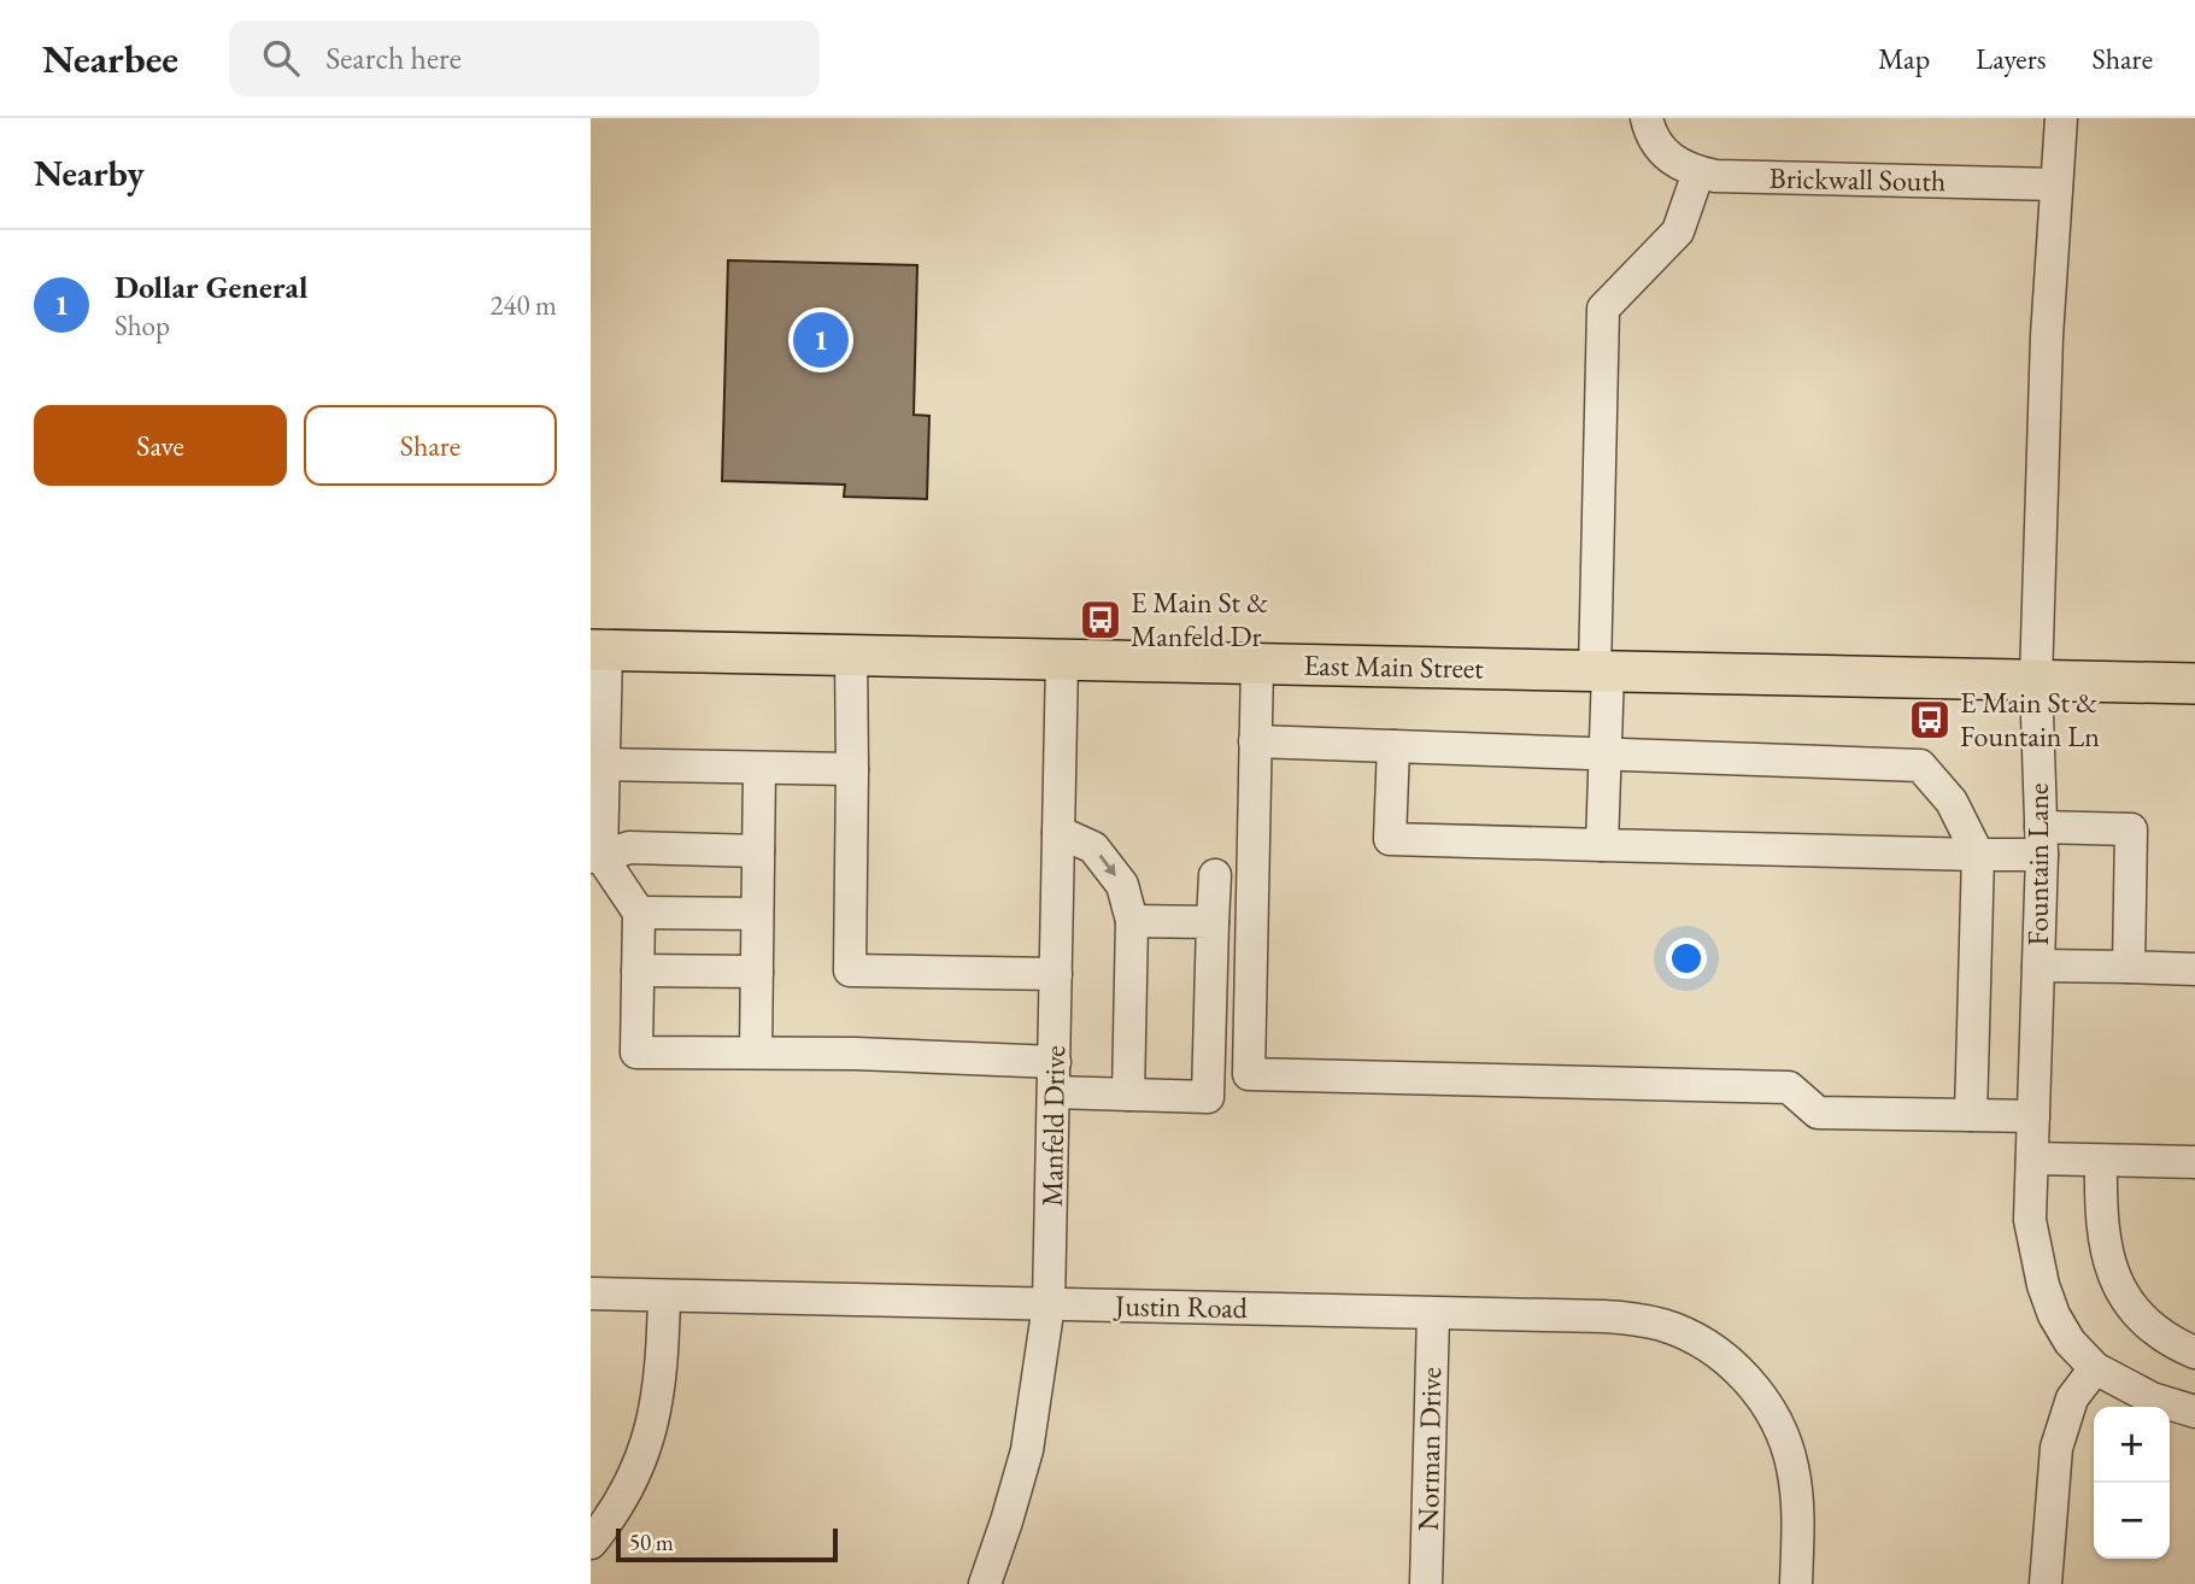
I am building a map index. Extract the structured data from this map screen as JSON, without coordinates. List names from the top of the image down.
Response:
{
  "streets": {
    "main road": ["East Main Street"],
    "street": [
      "Brickwall South",
      "Fountain Lane",
      "Manfeld Drive",
      "Justin Road",
      "Norman Drive"
    ]
  },
  "crossings": [
    ["Brickwall South", "Fountain Lane"],
    ["East Main Street", "Fountain Lane"],
    ["East Main Street", "Manfeld Drive"],
    ["Manfeld Drive", "Justin Road"],
    ["Justin Road", "Norman Drive"]
  ],
  "places": {
    "bus stop": ["E Main St & Manfeld Dr", "E Main St & Fountain Ln"]
  },
  "scale_bar": "50 m",
  "page": {
    "header": "Nearbee",
    "search": "Search here",
    "nav": ["Map", "Layers", "Share"],
    "heading": "Nearby",
    "list": [
      {
        "mark": "1",
        "name": "Dollar General",
        "note": "Shop",
        "value": "240 m"
      }
    ],
    "pins": "1",
    "buttons": ["Save", "Share"],
    "map_buttons": ["+", "−"],
    "scale": "50 m"
  }
}
